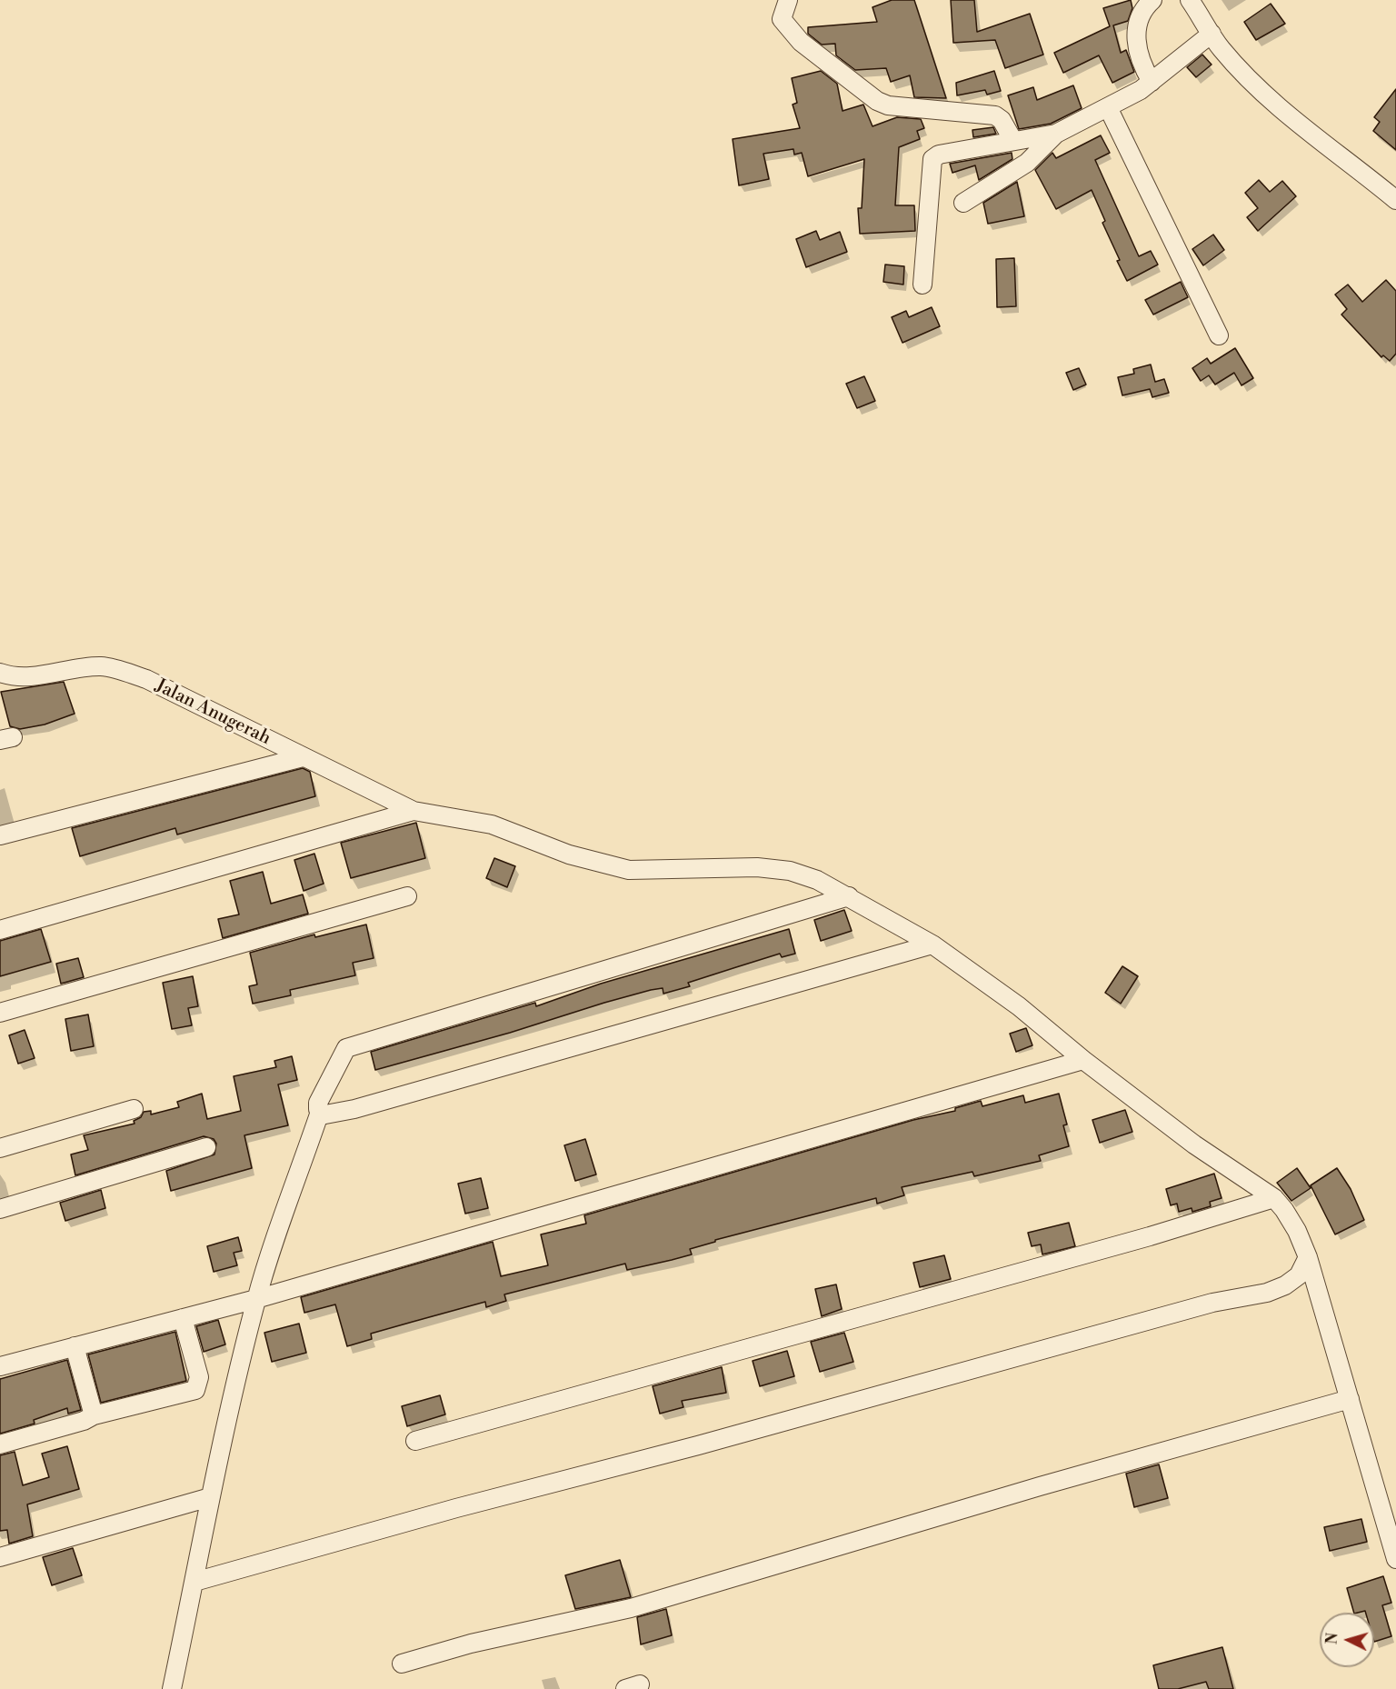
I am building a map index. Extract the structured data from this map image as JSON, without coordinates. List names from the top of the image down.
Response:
{
  "streets": {
    "street": ["Jalan Anugerah"]
  },
  "north": "left"
}
